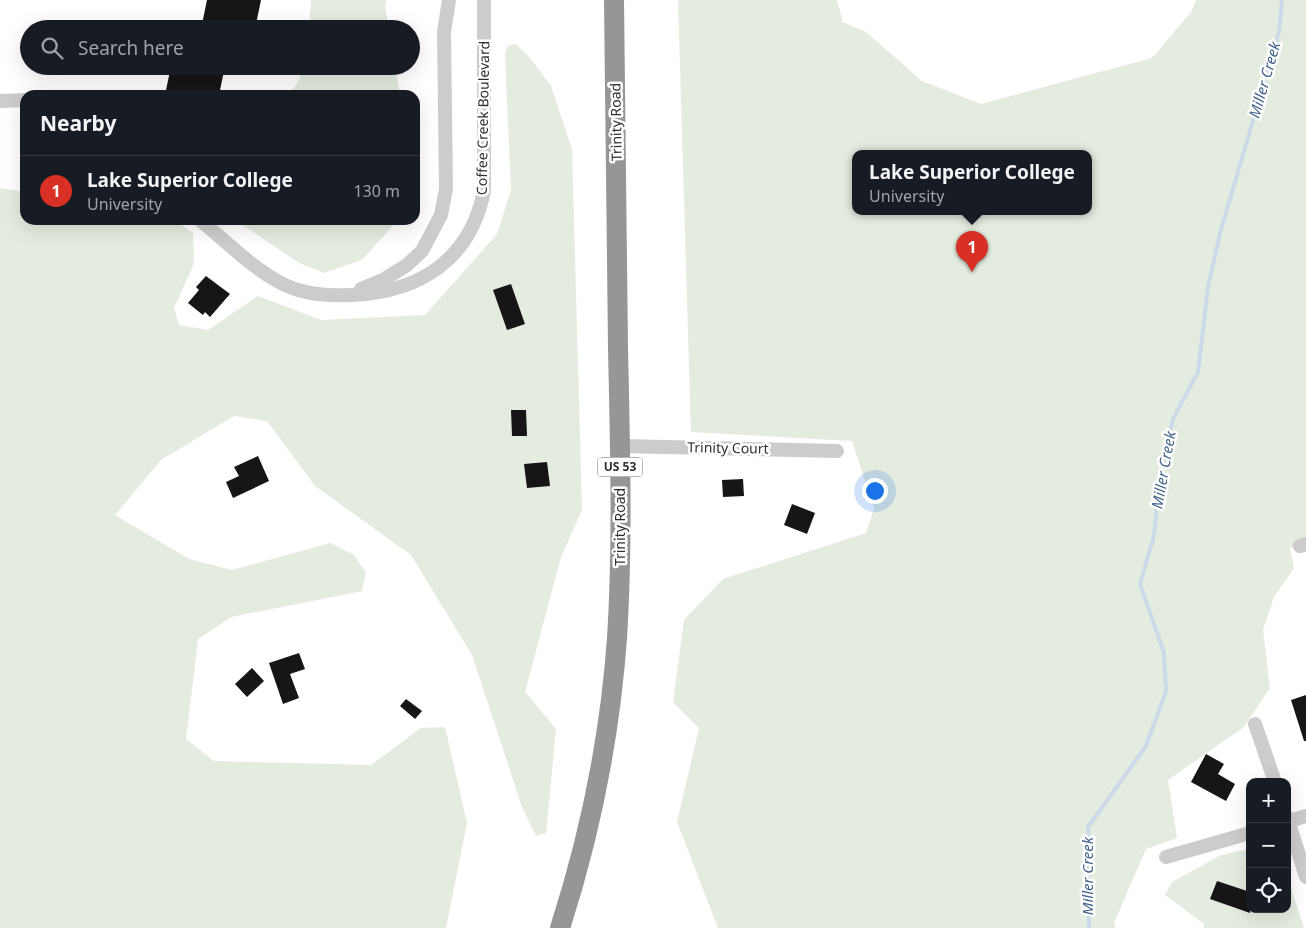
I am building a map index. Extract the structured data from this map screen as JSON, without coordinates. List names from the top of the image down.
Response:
{
  "streets": {
    "highway": ["Trinity Road", "US 53"],
    "street": ["Coffee Creek Boulevard", "Trinity Court"]
  },
  "crossings": [
    ["Trinity Road", "Trinity Court"]
  ],
  "water": ["Miller Creek"],
  "page": {
    "search": "Search here",
    "heading": "Nearby",
    "popup": ["Lake Superior College", "University"],
    "list": [
      {
        "mark": "1",
        "name": "Lake Superior College",
        "note": "University",
        "value": "130 m"
      }
    ],
    "pins": "1",
    "map_buttons": ["+", "−"]
  }
}
